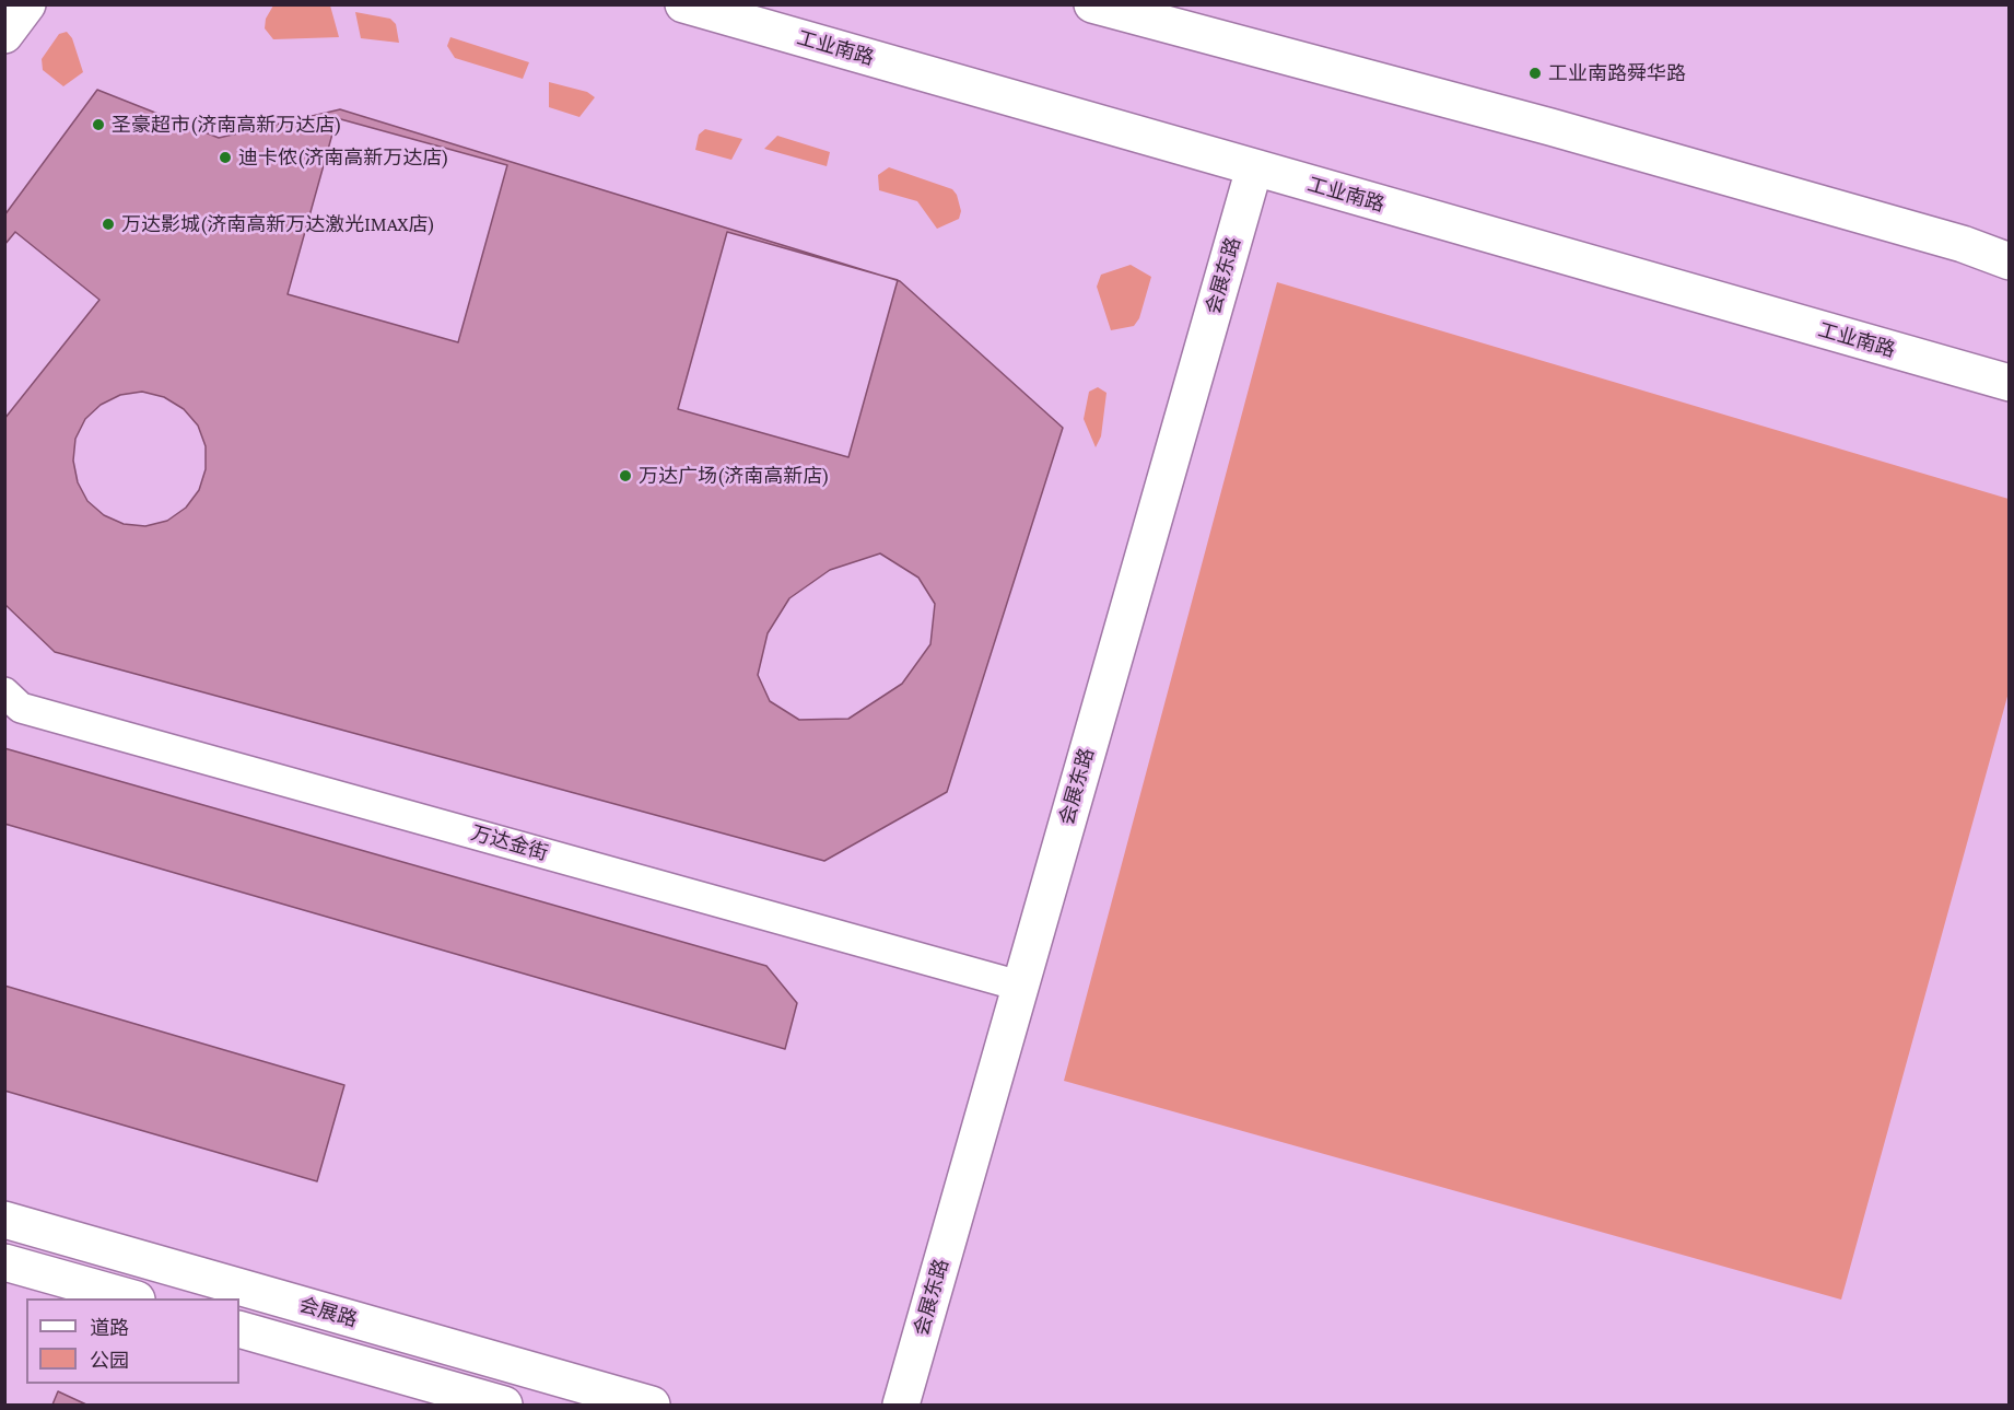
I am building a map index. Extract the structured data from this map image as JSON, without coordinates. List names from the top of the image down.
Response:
{
  "streets": {
    "street": [
      "工业南路",
      "会展东路",
      "万达金街",
      "会展路"
    ]
  },
  "crossings": [
    ["工业南路", "会展东路"],
    ["会展东路", "万达金街"]
  ],
  "places": [
    "工业南路舜华路",
    "圣豪超市(济南高新万达店)",
    "迪卡侬(济南高新万达店)",
    "万达影城(济南高新万达激光IMAX店)",
    "万达广场(济南高新店)"
  ],
  "legend": ["道路", "公园"]
}
